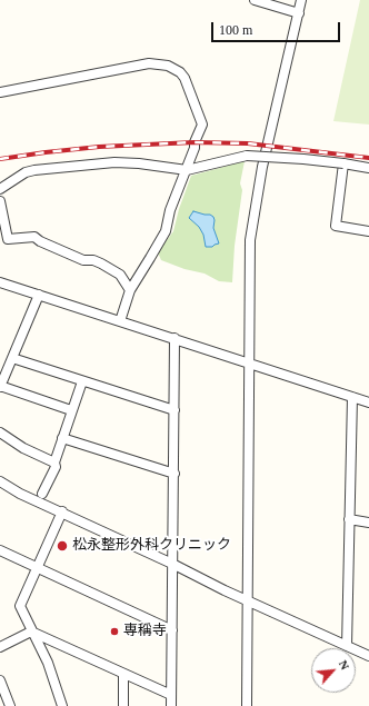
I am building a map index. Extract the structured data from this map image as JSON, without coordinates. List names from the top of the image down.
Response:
{
  "places": ["松永整形外科クリニック", "専稱寺"],
  "scale_bar": "100 m",
  "north": "top right"
}
